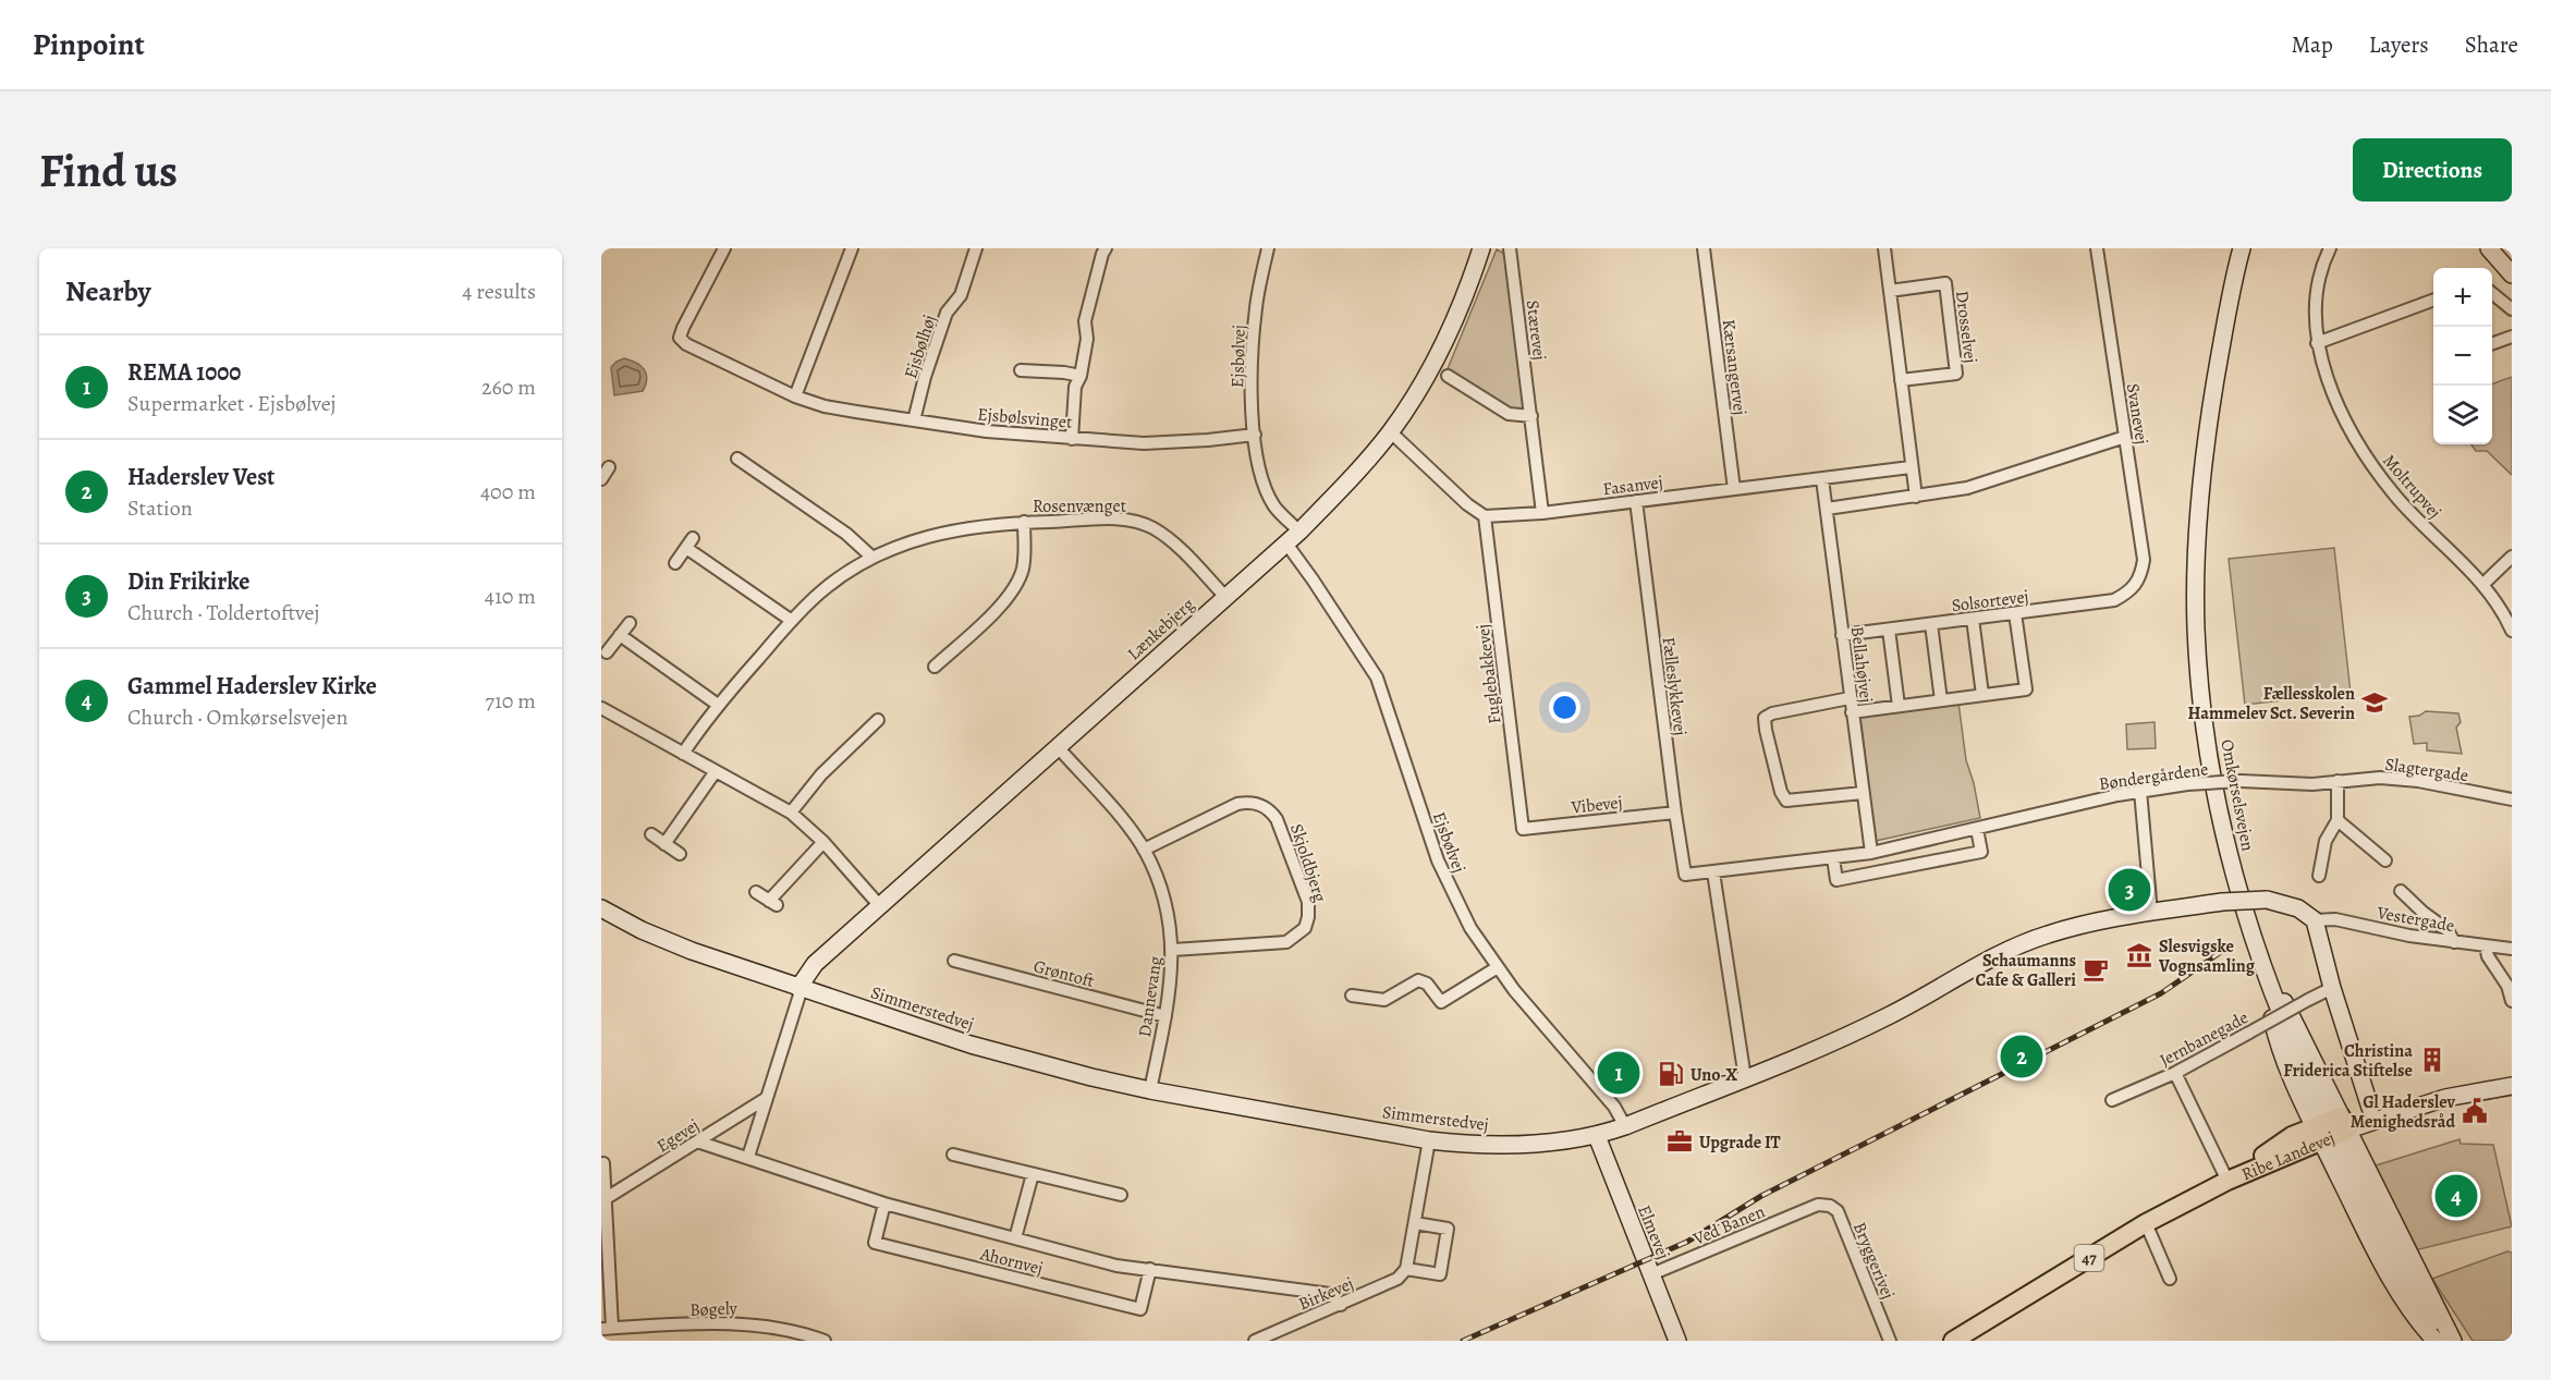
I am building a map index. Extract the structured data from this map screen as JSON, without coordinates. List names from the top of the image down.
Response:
{
  "streets": {
    "main road": ["Ribe Landevej", "47"],
    "street": [
      "Drosselvej",
      "Stærevej",
      "Ejsbølhøj",
      "Ejsbølvej",
      "Kærsangervej",
      "Svanevej",
      "Ejsbølsvinget",
      "Fasanvej",
      "Moltrupvej",
      "Rosenvænget",
      "Solsortevej",
      "Lænkebjerg",
      "Bellahøjvej",
      "Fuglebakkevej",
      "Fælleslykkevej",
      "Slagtergade",
      "Bøndergårdene",
      "Omkørselsvejen",
      "Vibevej",
      "Skjoldbjerg",
      "Vestergade",
      "Grøntoft",
      "Dannevang",
      "Simmerstedvej",
      "Jernbanegade",
      "Egevej",
      "Ved Banen",
      "Elmevej",
      "Ahornvej",
      "Bryggerivej",
      "Birkevej",
      "Bøgely"
    ]
  },
  "crossings": [
    ["Stærevej", "Fasanvej"],
    ["Ejsbølhøj", "Ejsbølsvinget"],
    ["Ejsbølvej", "Ejsbølsvinget"],
    ["Ejsbølvej", "Lænkebjerg"],
    ["Ejsbølvej", "Simmerstedvej"],
    ["Kærsangervej", "Fasanvej"],
    ["Svanevej", "Solsortevej"],
    ["Fasanvej", "Bellahøjvej"],
    ["Fasanvej", "Fuglebakkevej"],
    ["Fasanvej", "Fælleslykkevej"],
    ["Rosenvænget", "Lænkebjerg"],
    ["Solsortevej", "Bellahøjvej"],
    ["Lænkebjerg", "Dannevang"],
    ["Lænkebjerg", "Simmerstedvej"],
    ["Bellahøjvej", "Bøndergårdene"],
    ["Fuglebakkevej", "Vibevej"],
    ["Fælleslykkevej", "Bøndergårdene"],
    ["Fælleslykkevej", "Vibevej"],
    ["Slagtergade", "Bøndergårdene"],
    ["Skjoldbjerg", "Dannevang"],
    ["Vestergade", "Simmerstedvej"],
    ["Grøntoft", "Dannevang"],
    ["Dannevang", "Simmerstedvej"],
    ["Simmerstedvej", "Elmevej"],
    ["Egevej", "Ahornvej"],
    ["Ved Banen", "Elmevej"],
    ["Ved Banen", "Bryggerivej"],
    ["Ahornvej", "Birkevej"]
  ],
  "places": {
    "school or university": ["Fællesskolen Hammelev Sct. Severin"],
    "museum": ["Slesvigske Vognsamling"],
    "cafe": ["Schaumanns Cafe & Galleri"],
    "building": ["Christina Friderica Stiftelse"],
    "fuel station": ["Uno-X"],
    "public building": ["Gl Haderslev Menighedsråd"],
    "office": ["Upgrade IT"]
  },
  "page": {
    "header": "Pinpoint",
    "nav": ["Map", "Layers", "Share"],
    "buttons": "Directions",
    "title": "Find us",
    "heading": ["Nearby", "4 results"],
    "map_buttons": ["+", "−"],
    "list": [
      {
        "mark": "1",
        "name": "REMA 1000",
        "note": "Supermarket · Ejsbølvej",
        "value": "260 m"
      },
      {
        "mark": "2",
        "name": "Haderslev Vest",
        "note": "Station",
        "value": "400 m"
      },
      {
        "mark": "3",
        "name": "Din Frikirke",
        "note": "Church · Toldertoftvej",
        "value": "410 m"
      },
      {
        "mark": "4",
        "name": "Gammel Haderslev Kirke",
        "note": "Church · Omkørselsvejen",
        "value": "710 m"
      }
    ],
    "pins": [
      "3",
      "2",
      "1",
      "4"
    ]
  }
}
